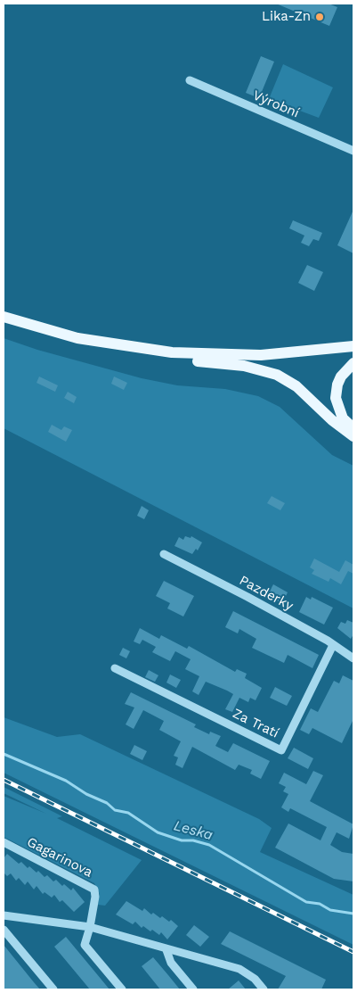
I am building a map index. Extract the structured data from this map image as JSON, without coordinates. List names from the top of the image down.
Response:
{
  "streets": {
    "street": [
      "Výrobní",
      "Pazderky",
      "Za Tratí",
      "Gagarinova"
    ]
  },
  "crossings": [
    ["Pazderky", "Za Tratí"]
  ],
  "water": ["Leska"],
  "places": ["Lika-Zn"]
}
